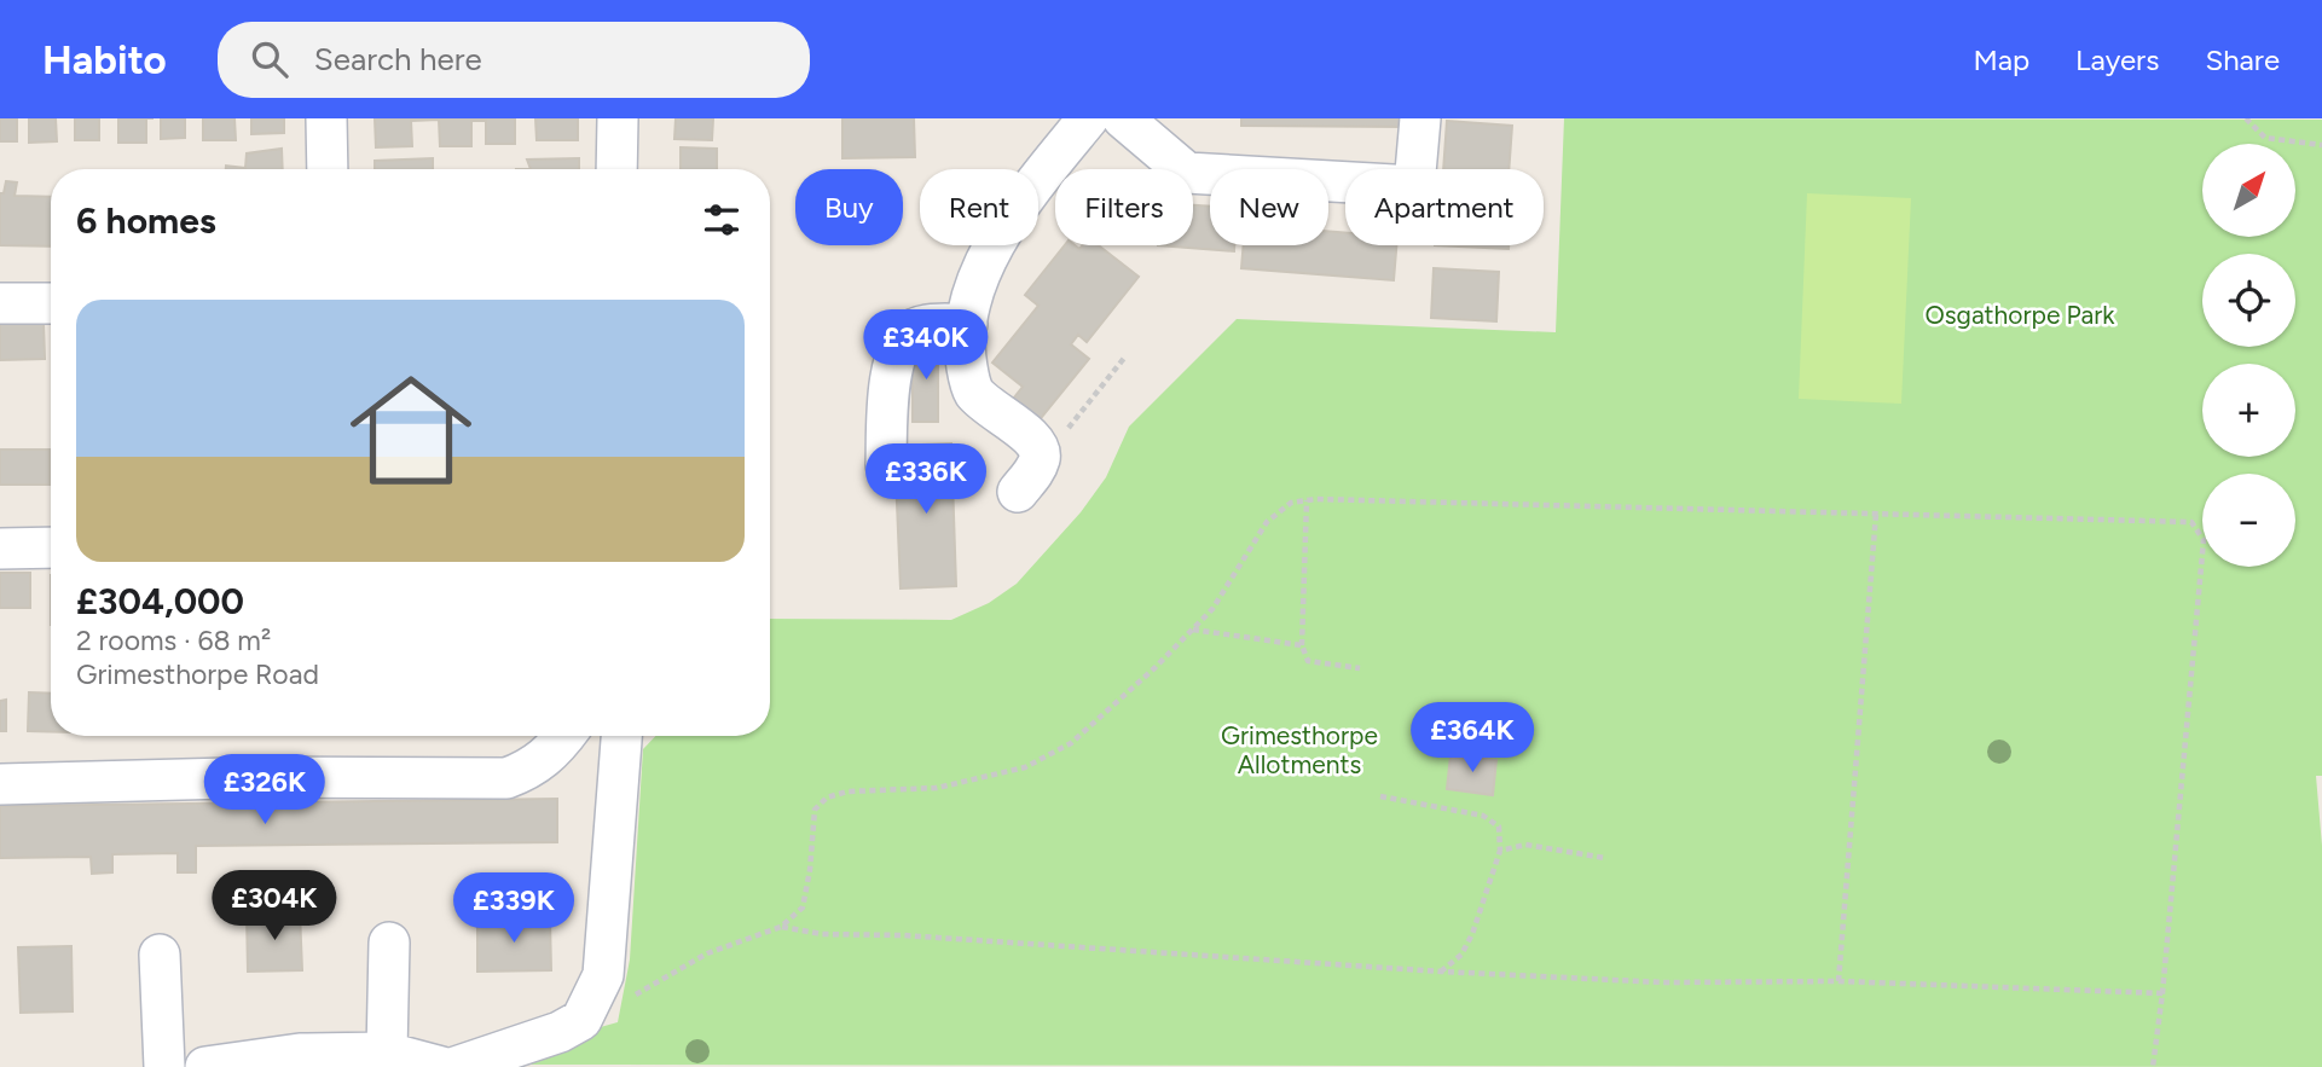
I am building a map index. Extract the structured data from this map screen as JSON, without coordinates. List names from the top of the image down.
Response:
{
  "parks": ["Osgathorpe Park", "Grimesthorpe Allotments"],
  "north": "top right",
  "page": {
    "header": "Habito",
    "search": "Search here",
    "nav": ["Map", "Layers", "Share"],
    "map_buttons": ["+", "−"],
    "chip": [
      "Buy",
      "Rent",
      "Filters",
      "New",
      "Apartment"
    ],
    "heading": "6 homes",
    "list": [
      {
        "name": "£304,000",
        "note": "2 rooms · 68 m² · Grimesthorpe Road"
      }
    ],
    "price": [
      "£340K",
      "£336K",
      "£364K",
      "£326K",
      "£304K",
      "£339K"
    ]
  }
}
